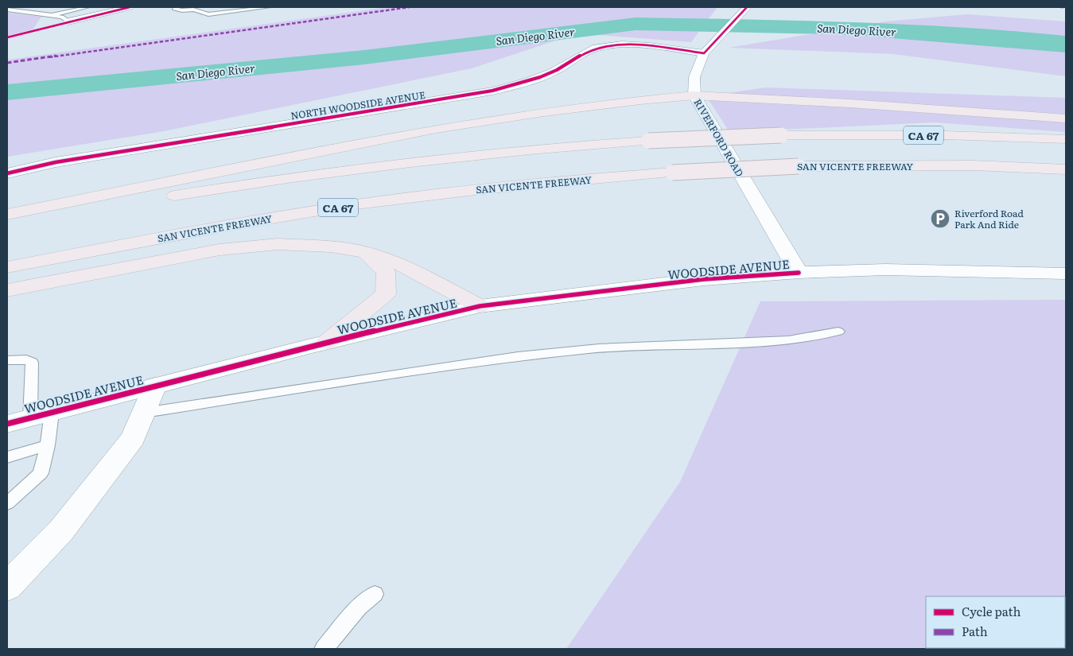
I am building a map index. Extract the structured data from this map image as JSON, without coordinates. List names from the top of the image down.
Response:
{
  "streets": {
    "highway": ["CA 67", "SAN VICENTE FREEWAY"],
    "main road": ["NORTH WOODSIDE AVENUE", "RIVERFORD ROAD", "WOODSIDE AVENUE"]
  },
  "crossings": [
    ["NORTH WOODSIDE AVENUE", "RIVERFORD ROAD"],
    ["RIVERFORD ROAD", "WOODSIDE AVENUE"]
  ],
  "water": ["San Diego River"],
  "places": {
    "parking": ["Riverford Road Park And Ride"]
  },
  "legend": ["Cycle path", "Path"]
}
